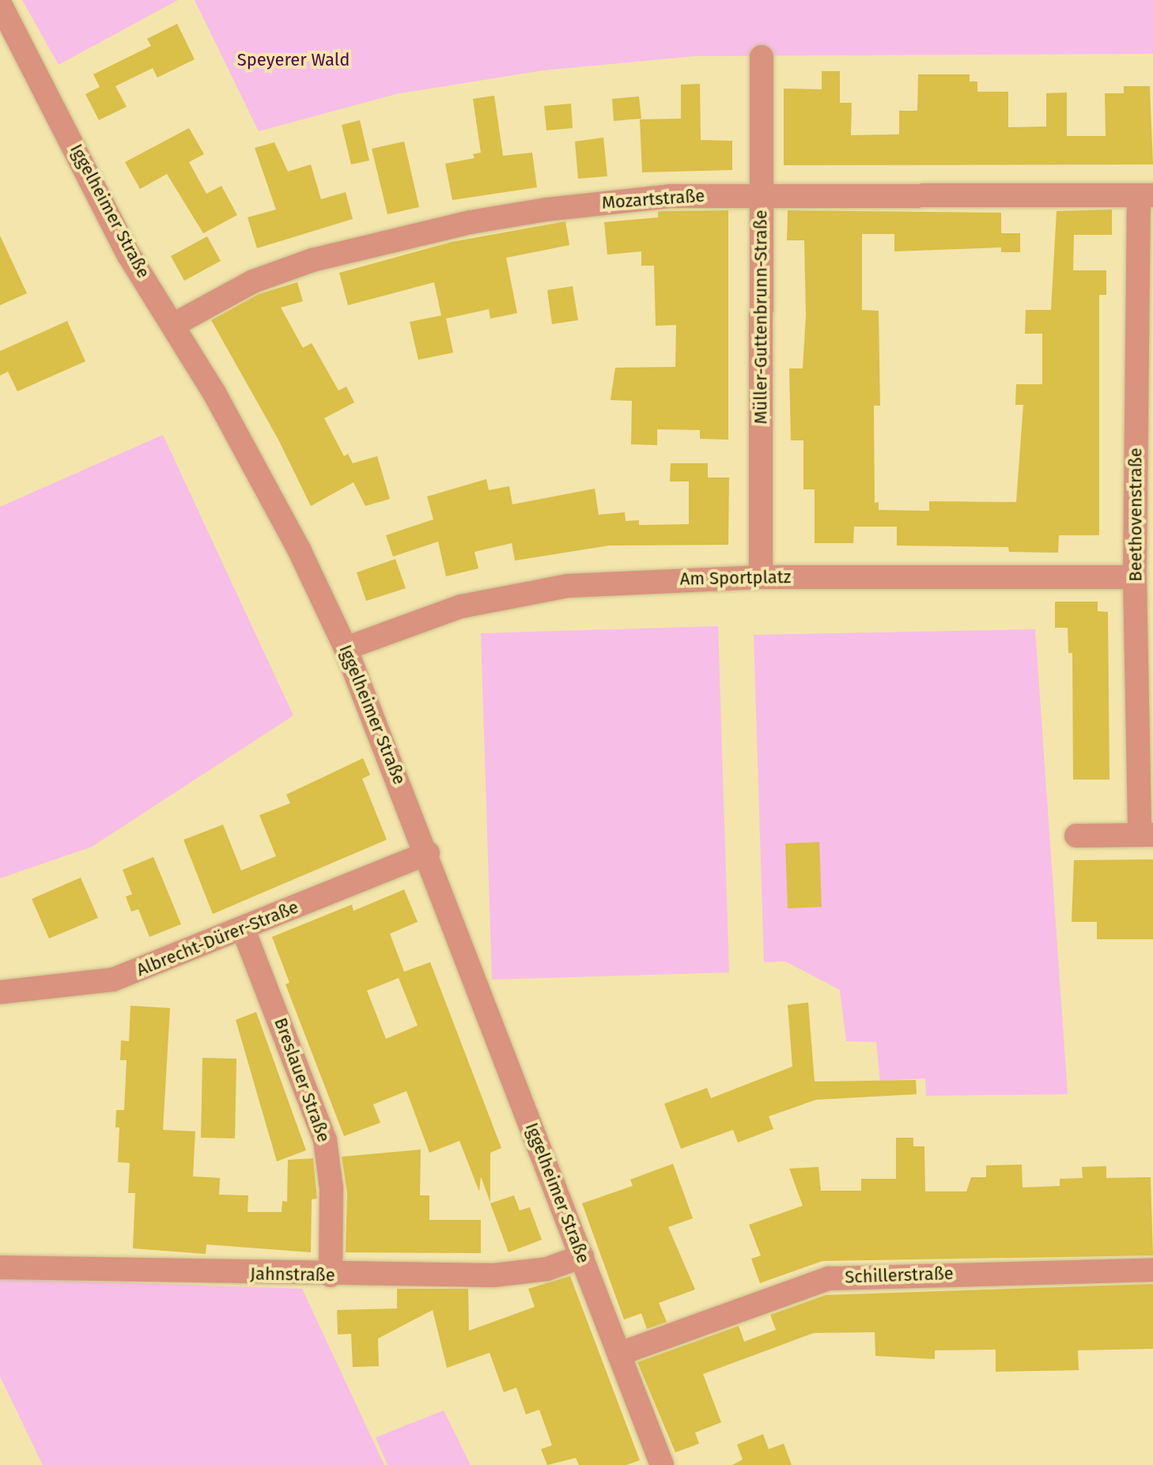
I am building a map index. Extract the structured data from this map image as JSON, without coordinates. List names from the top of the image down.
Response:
{
  "streets": {
    "street": [
      "Mozartstraße",
      "Iggelheimer Straße",
      "Müller-Guttenbrunn-Straße",
      "Beethovenstraße",
      "Am Sportplatz",
      "Albrecht-Dürer-Straße",
      "Breslauer Straße",
      "Jahnstraße",
      "Schillerstraße"
    ]
  },
  "crossings": [
    ["Mozartstraße", "Iggelheimer Straße"],
    ["Mozartstraße", "Müller-Guttenbrunn-Straße"],
    ["Mozartstraße", "Beethovenstraße"],
    ["Iggelheimer Straße", "Am Sportplatz"],
    ["Iggelheimer Straße", "Albrecht-Dürer-Straße"],
    ["Iggelheimer Straße", "Jahnstraße"],
    ["Iggelheimer Straße", "Schillerstraße"],
    ["Müller-Guttenbrunn-Straße", "Am Sportplatz"],
    ["Beethovenstraße", "Am Sportplatz"],
    ["Albrecht-Dürer-Straße", "Breslauer Straße"],
    ["Breslauer Straße", "Jahnstraße"]
  ],
  "parks": ["Speyerer Wald"]
}
